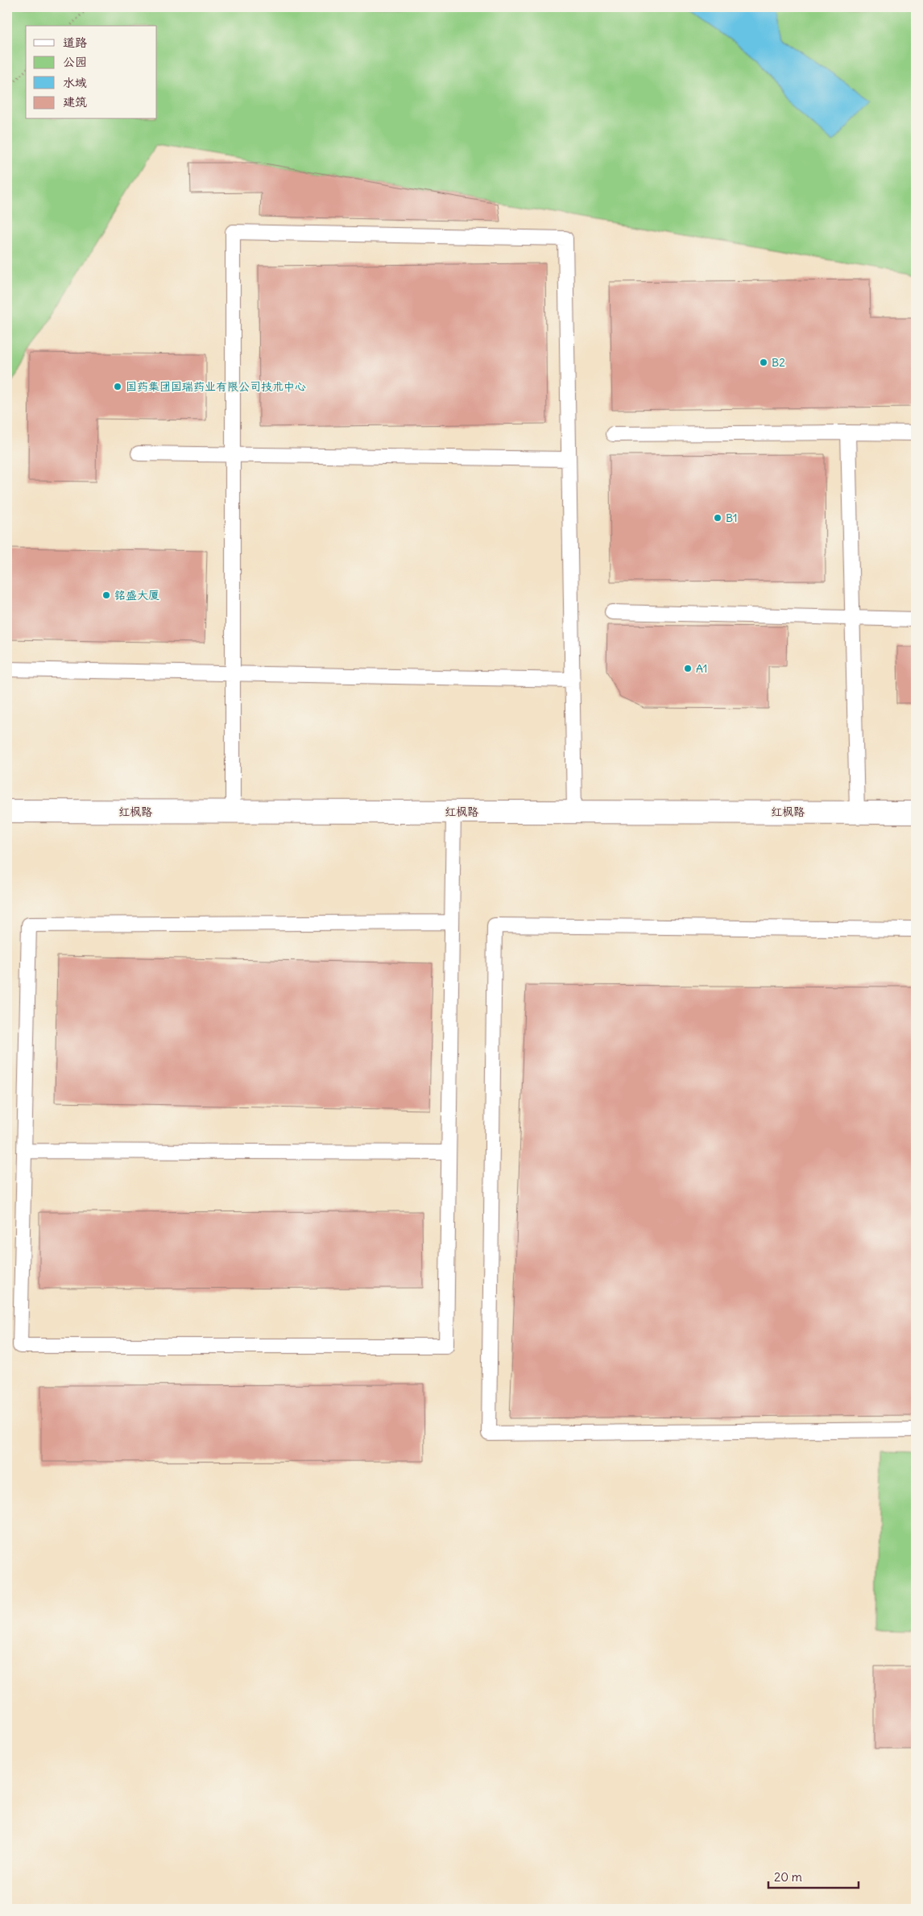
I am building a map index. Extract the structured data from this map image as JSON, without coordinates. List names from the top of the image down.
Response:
{
  "streets": {
    "street": ["红枫路"]
  },
  "places": [
    "B2",
    "国药集团国瑞药业有限公司技术中心",
    "B1",
    "铭盛大厦",
    "A1"
  ],
  "legend": [
    "道路",
    "公园",
    "水域",
    "建筑"
  ],
  "scale_bar": "20 m"
}
